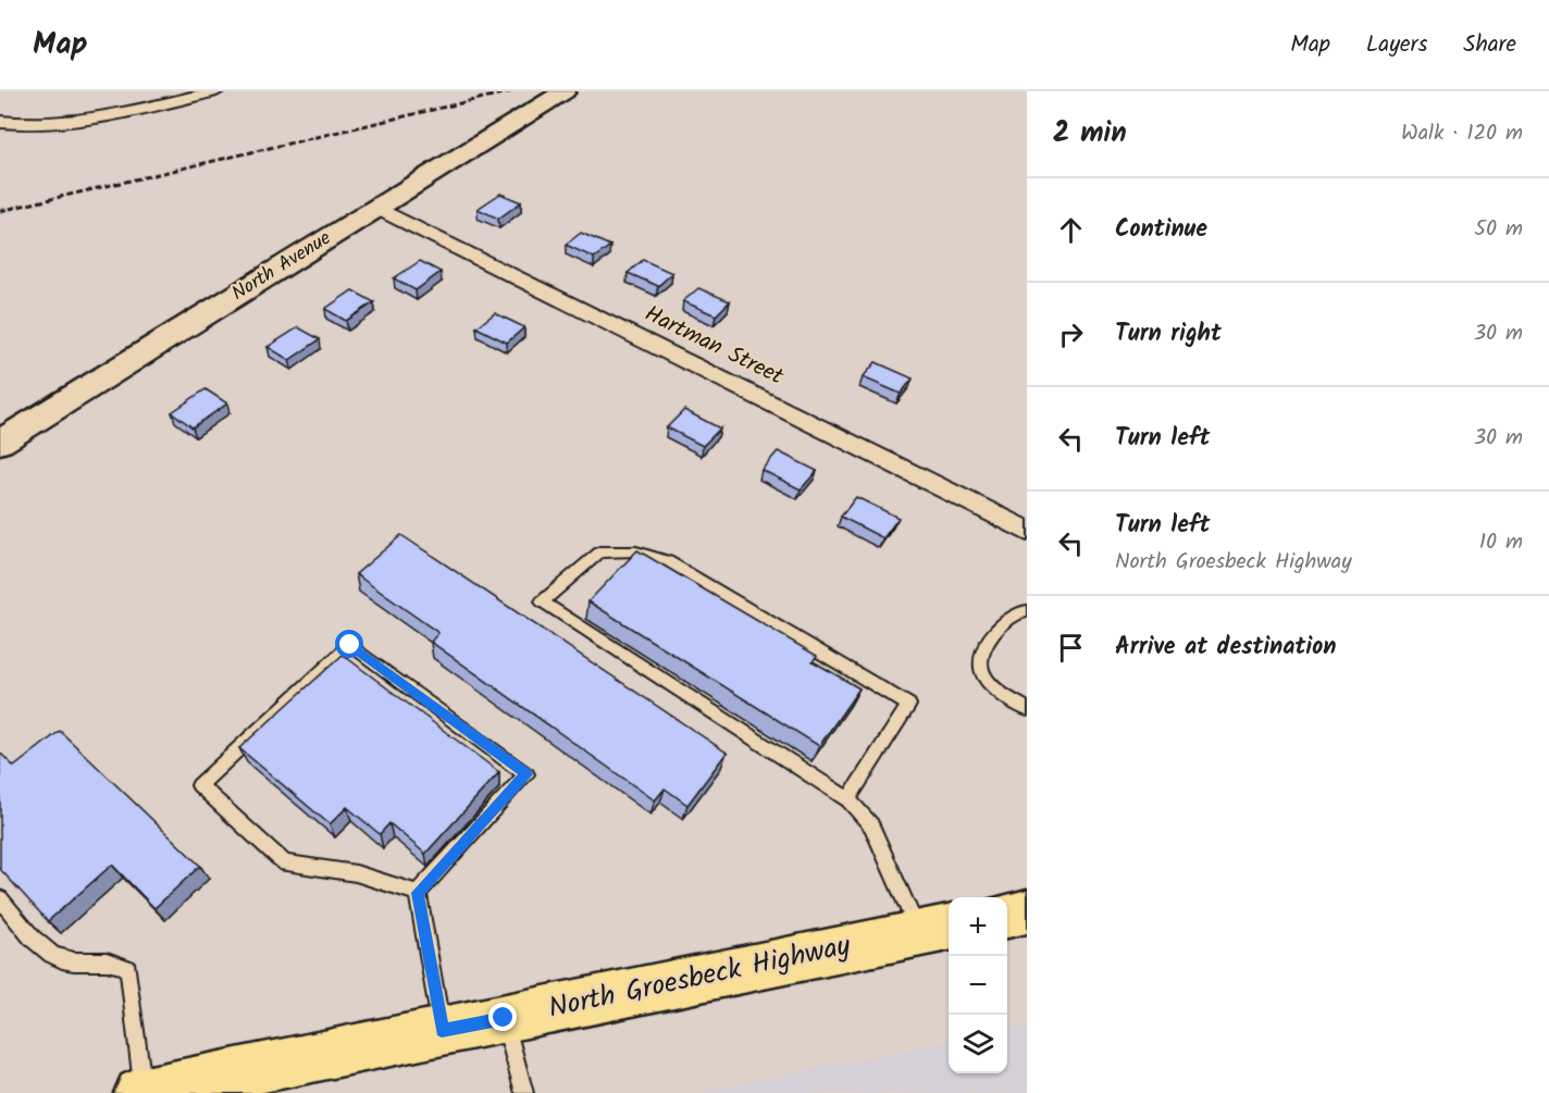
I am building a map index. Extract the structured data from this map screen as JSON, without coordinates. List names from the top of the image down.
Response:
{
  "streets": {
    "main road": ["North Avenue", "North Groesbeck Highway"],
    "street": ["Hartman Street"]
  },
  "crossings": [
    ["North Avenue", "Hartman Street"]
  ],
  "page": {
    "header": "Map",
    "nav": ["Map", "Layers", "Share"],
    "heading": ["2 min", "Walk · 120 m"],
    "list": [
      ["Continue", "50 m"],
      ["Turn right", "30 m"],
      ["Turn left", "30 m"],
      ["Turn left", "North Groesbeck Highway", "10 m"],
      "Arrive at destination"
    ],
    "map_buttons": ["+", "−"]
  }
}
